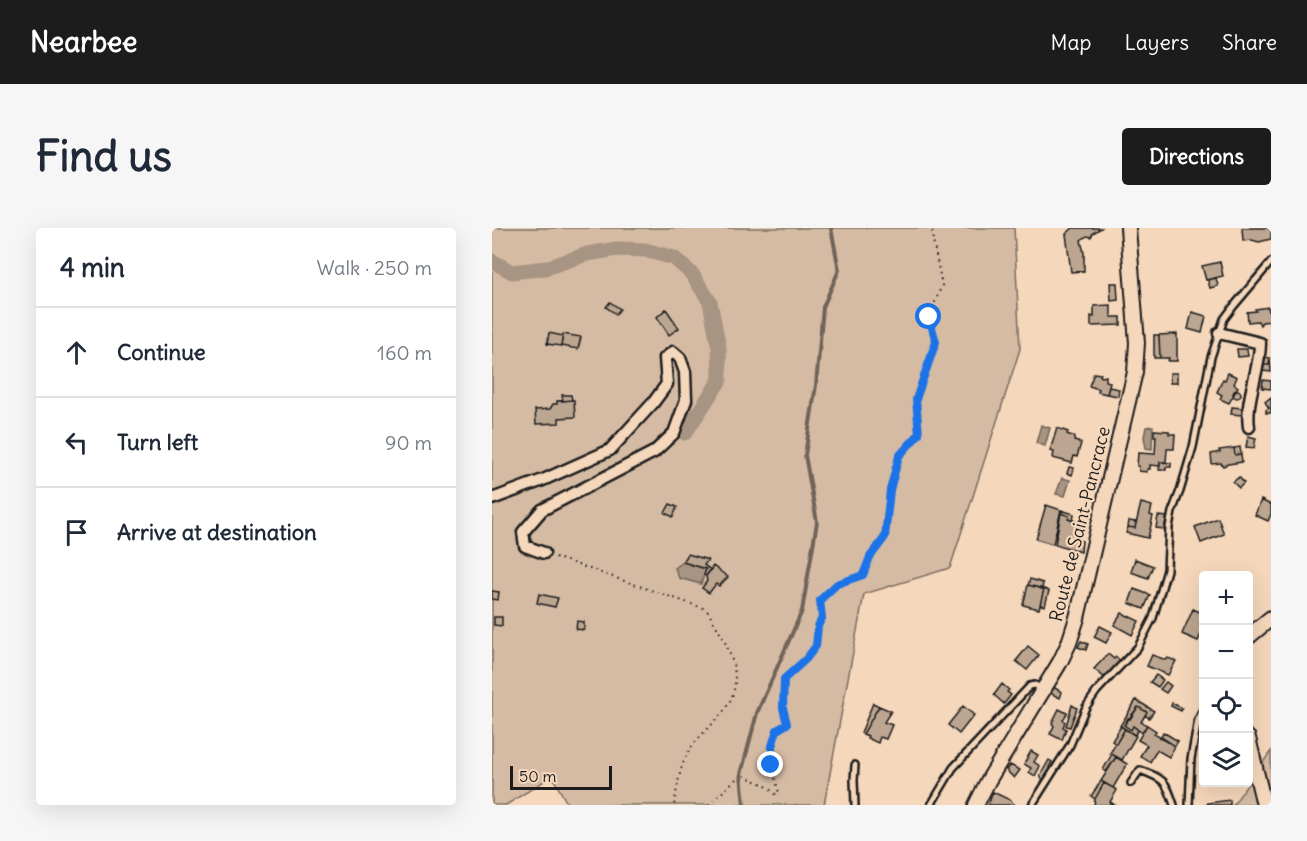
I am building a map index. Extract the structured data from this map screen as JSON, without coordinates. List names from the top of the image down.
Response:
{
  "streets": {
    "street": ["Route de Saint-Pancrace"]
  },
  "scale_bar": "50 m",
  "page": {
    "header": "Nearbee",
    "nav": ["Map", "Layers", "Share"],
    "buttons": "Directions",
    "title": "Find us",
    "heading": ["4 min", "Walk · 250 m"],
    "list": [
      ["Continue", "160 m"],
      ["Turn left", "90 m"],
      "Arrive at destination"
    ],
    "map_buttons": ["+", "−"],
    "scale": "50 m"
  }
}
